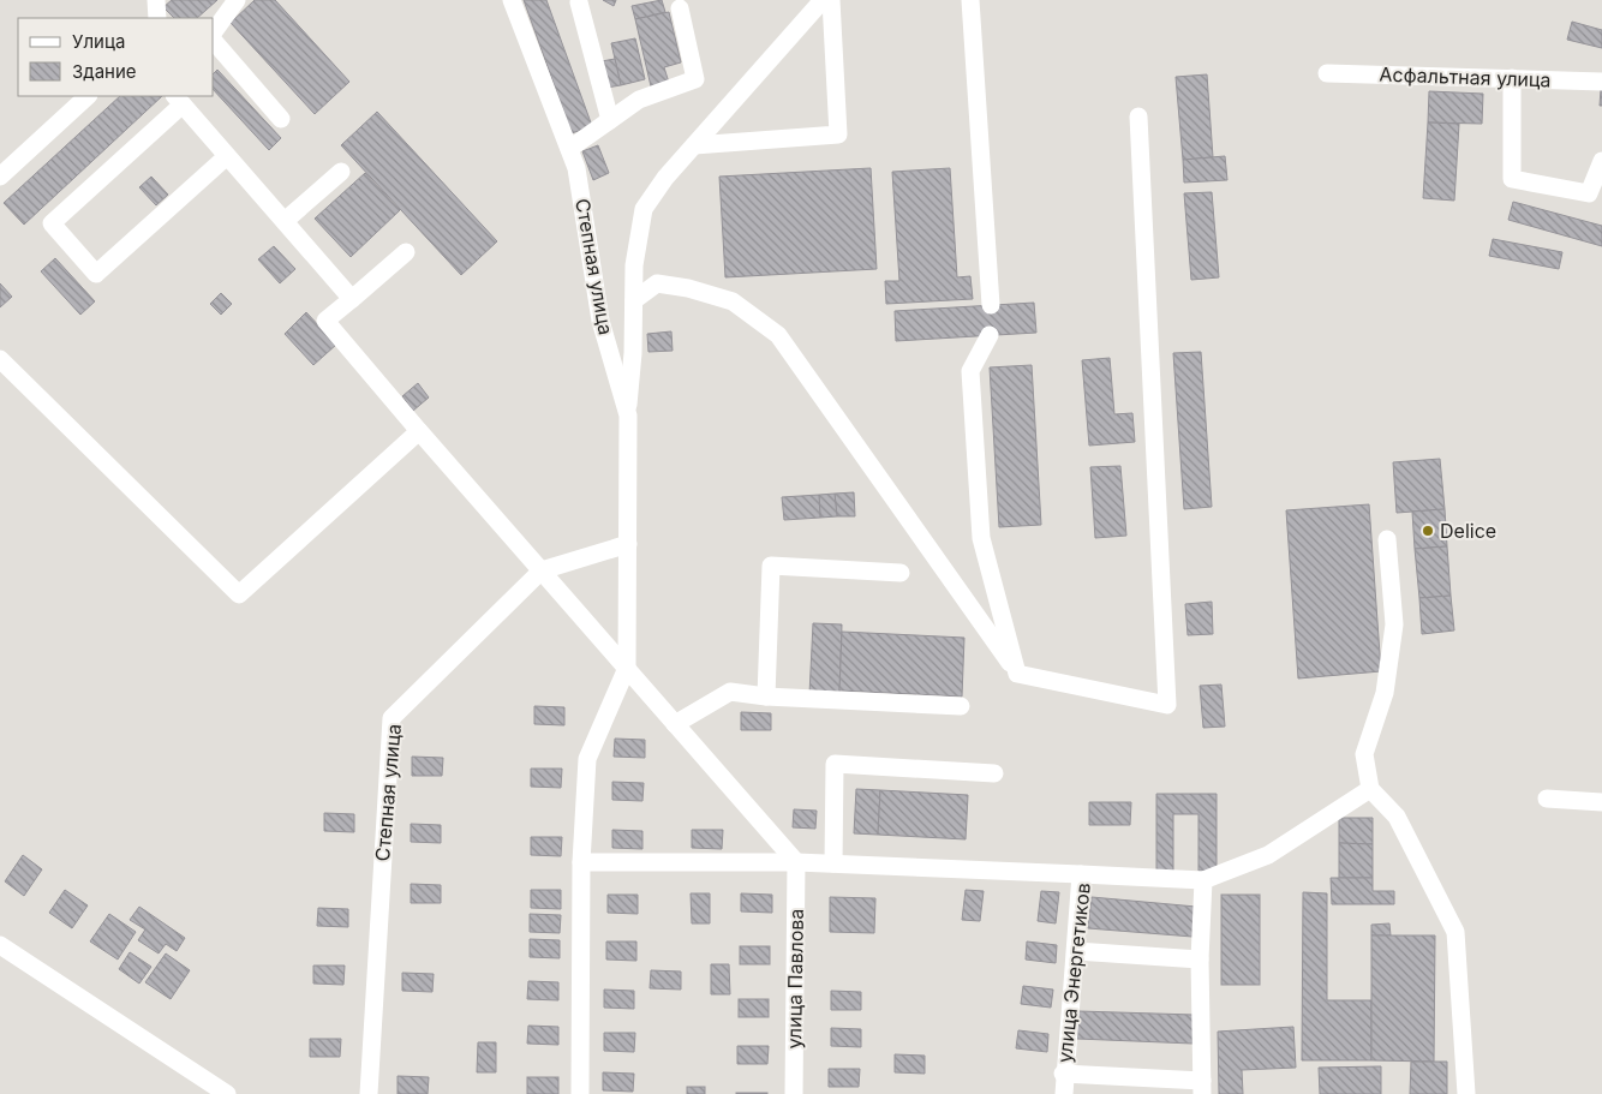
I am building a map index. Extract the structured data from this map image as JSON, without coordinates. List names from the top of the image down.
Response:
{
  "streets": {
    "street": [
      "Асфальтная улица",
      "Степная улица",
      "улица Энергетиков",
      "улица Павлова"
    ]
  },
  "places": ["Delice"],
  "legend": ["Улица", "Здание"]
}
